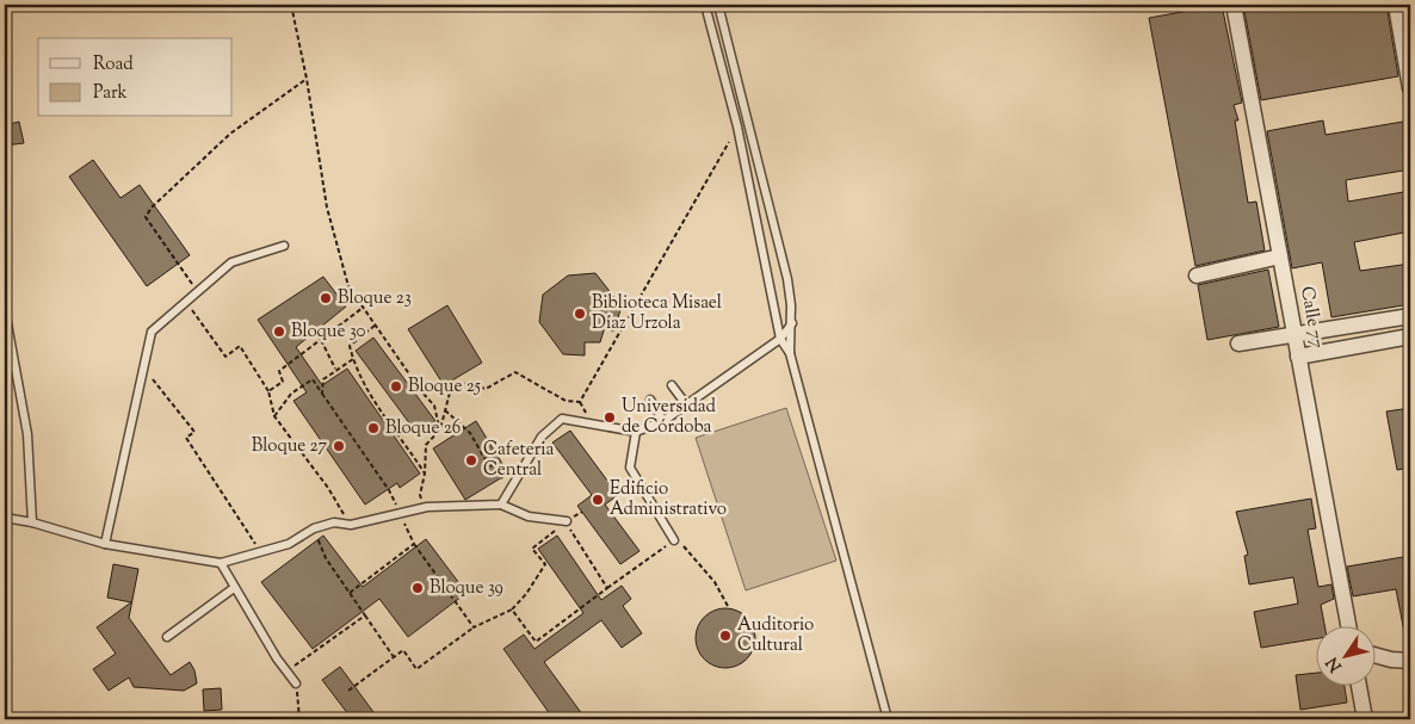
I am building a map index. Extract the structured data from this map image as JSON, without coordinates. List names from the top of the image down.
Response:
{
  "streets": {
    "street": ["Calle 77"]
  },
  "places": [
    "Bloque 23",
    "Biblioteca Misael Díaz Urzola",
    "Bloque 30",
    "Bloque 25",
    "Universidad de Córdoba",
    "Bloque 26",
    "Bloque 27",
    "Cafeteria Central",
    "Edificio Administrativo",
    "Bloque 39",
    "Auditorio Cultural"
  ],
  "legend": ["Road", "Park"],
  "north": "bottom left"
}
